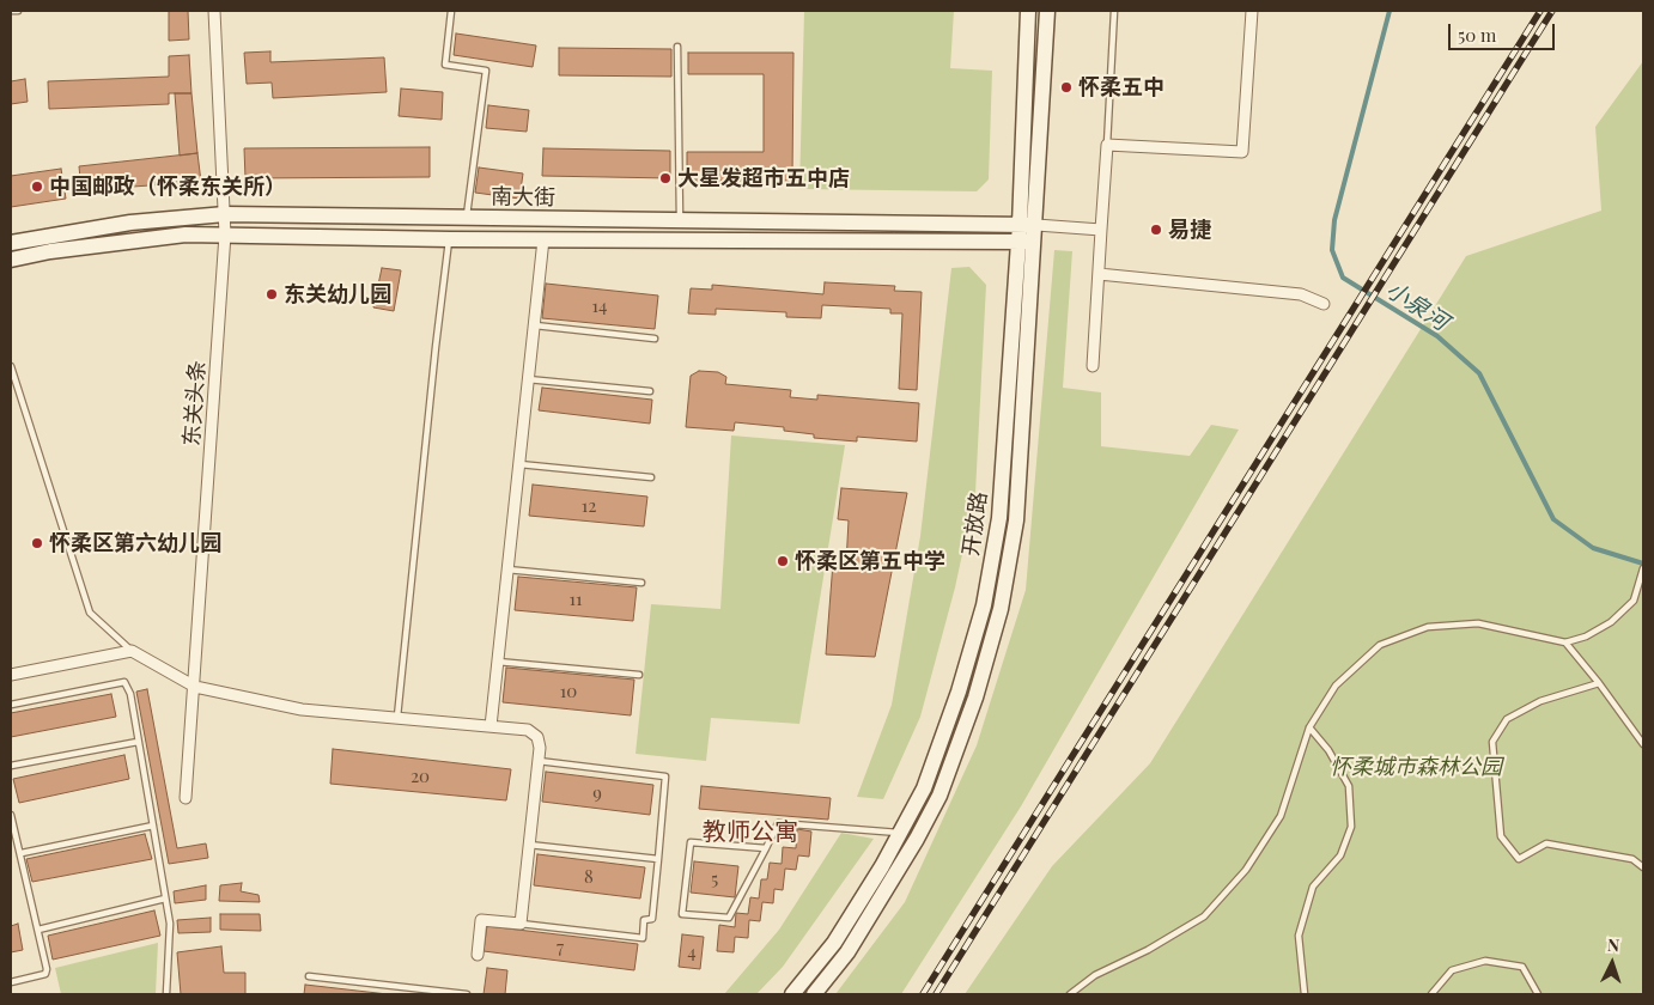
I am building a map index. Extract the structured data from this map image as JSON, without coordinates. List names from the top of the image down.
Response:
{
  "streets": {
    "main road": ["南大街", "开放路"],
    "street": ["东关头条"]
  },
  "crossings": [
    ["南大街", "东关头条"],
    ["南大街", "开放路"]
  ],
  "districts": ["教师公寓"],
  "water": ["小泉河"],
  "parks": ["怀柔城市森林公园"],
  "places": [
    "怀柔五中",
    "大星发超市五中店",
    "中国邮政（怀柔东关所）",
    "易捷",
    "东关幼儿园",
    "怀柔区第六幼儿园",
    "怀柔区第五中学"
  ],
  "house_numbers": [
    "14",
    "12",
    "11",
    "10",
    "20",
    "9",
    "8",
    "5",
    "7",
    "4"
  ],
  "scale_bar": "50 m",
  "north": "top"
}
